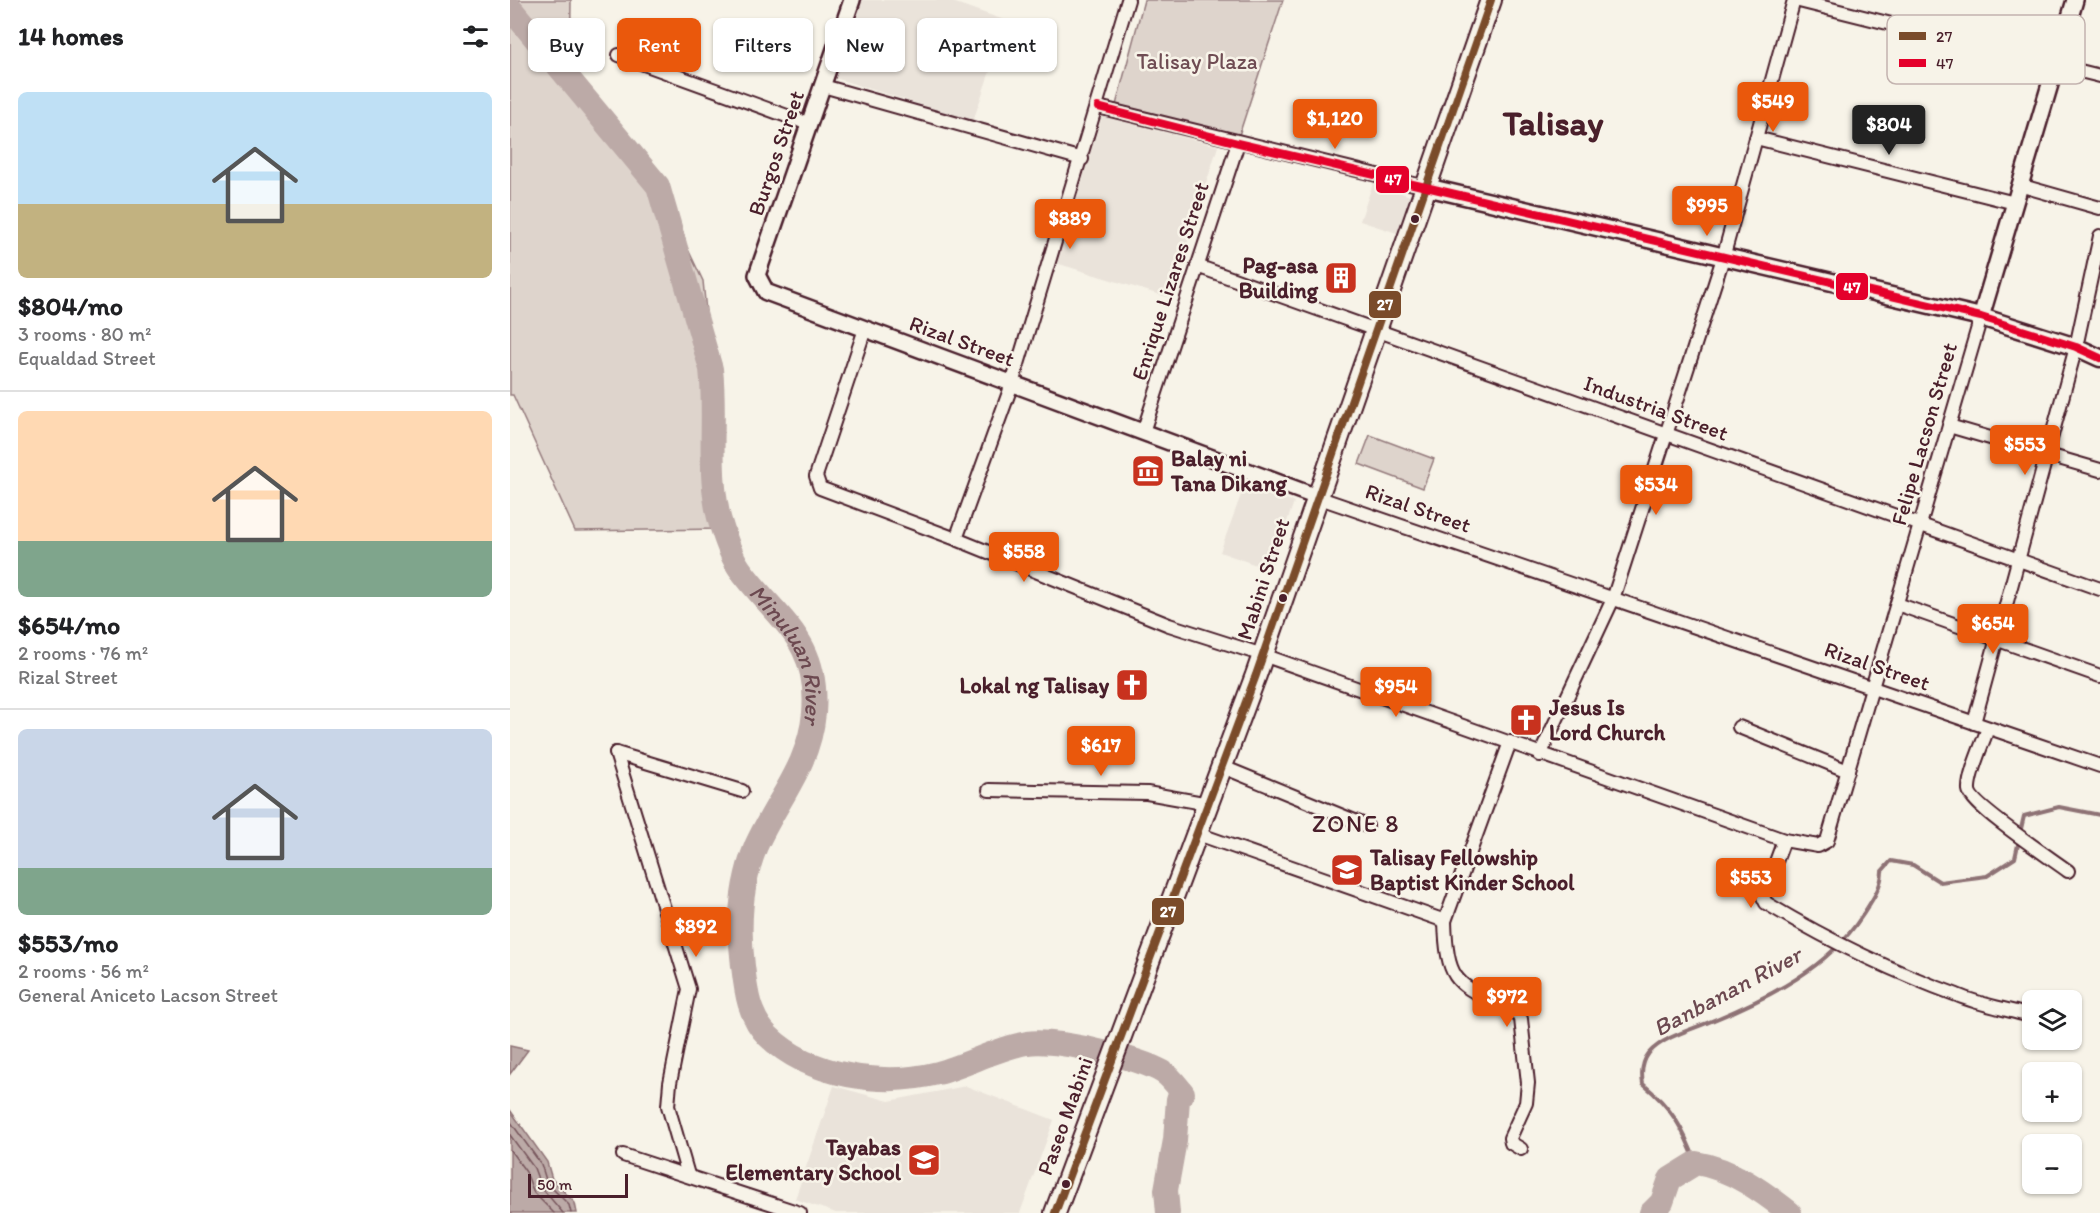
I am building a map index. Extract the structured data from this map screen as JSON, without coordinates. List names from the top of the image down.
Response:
{
  "streets": {
    "main road": ["Mabini Street", "Paseo Mabini"],
    "street": [
      "Burgos Street",
      "Enrique Lizares Street",
      "Rizal Street",
      "Industria Street",
      "Felipe Lacson Street"
    ]
  },
  "crossings": [
    ["Burgos Street", "Rizal Street"],
    ["Enrique Lizares Street", "Rizal Street"],
    ["Enrique Lizares Street", "Industria Street"],
    ["Rizal Street", "Felipe Lacson Street"],
    ["Rizal Street", "Mabini Street"],
    ["Industria Street", "Felipe Lacson Street"],
    ["Industria Street", "Mabini Street"],
    ["Mabini Street", "Paseo Mabini"]
  ],
  "districts": ["Talisay", "ZONE 8"],
  "water": ["Minuluan River", "Banbanan River"],
  "parks": ["Talisay Plaza"],
  "places": {
    "building": ["Pag-asa Building"],
    "museum": ["Balay ni Tana Dikang"],
    "church": ["Lokal ng Talisay", "Jesus Is Lord Church"],
    "school or university": ["Talisay Fellowship Baptist Kinder School", "Tayabas Elementary School"]
  },
  "lines": ["transit line 27", "transit line 47"],
  "legend": ["27", "47"],
  "scale_bar": "50 m",
  "page": {
    "heading": "14 homes",
    "chip": [
      "Buy",
      "Rent",
      "Filters",
      "New",
      "Apartment"
    ],
    "list": [
      {
        "name": "$804/mo",
        "note": "3 rooms · 80 m² · Equaldad Street"
      },
      {
        "name": "$654/mo",
        "note": "2 rooms · 76 m² · Rizal Street"
      },
      {
        "name": "$553/mo",
        "note": "2 rooms · 56 m² · General Aniceto Lacson Street"
      }
    ],
    "price": [
      "$549",
      "$1,120",
      "$804",
      "$995",
      "$889",
      "$553",
      "$534",
      "$558",
      "$654",
      "$954",
      "$617",
      "$553",
      "$892",
      "$972"
    ],
    "map_buttons": ["+", "−"],
    "scale": "50 m"
  }
}
